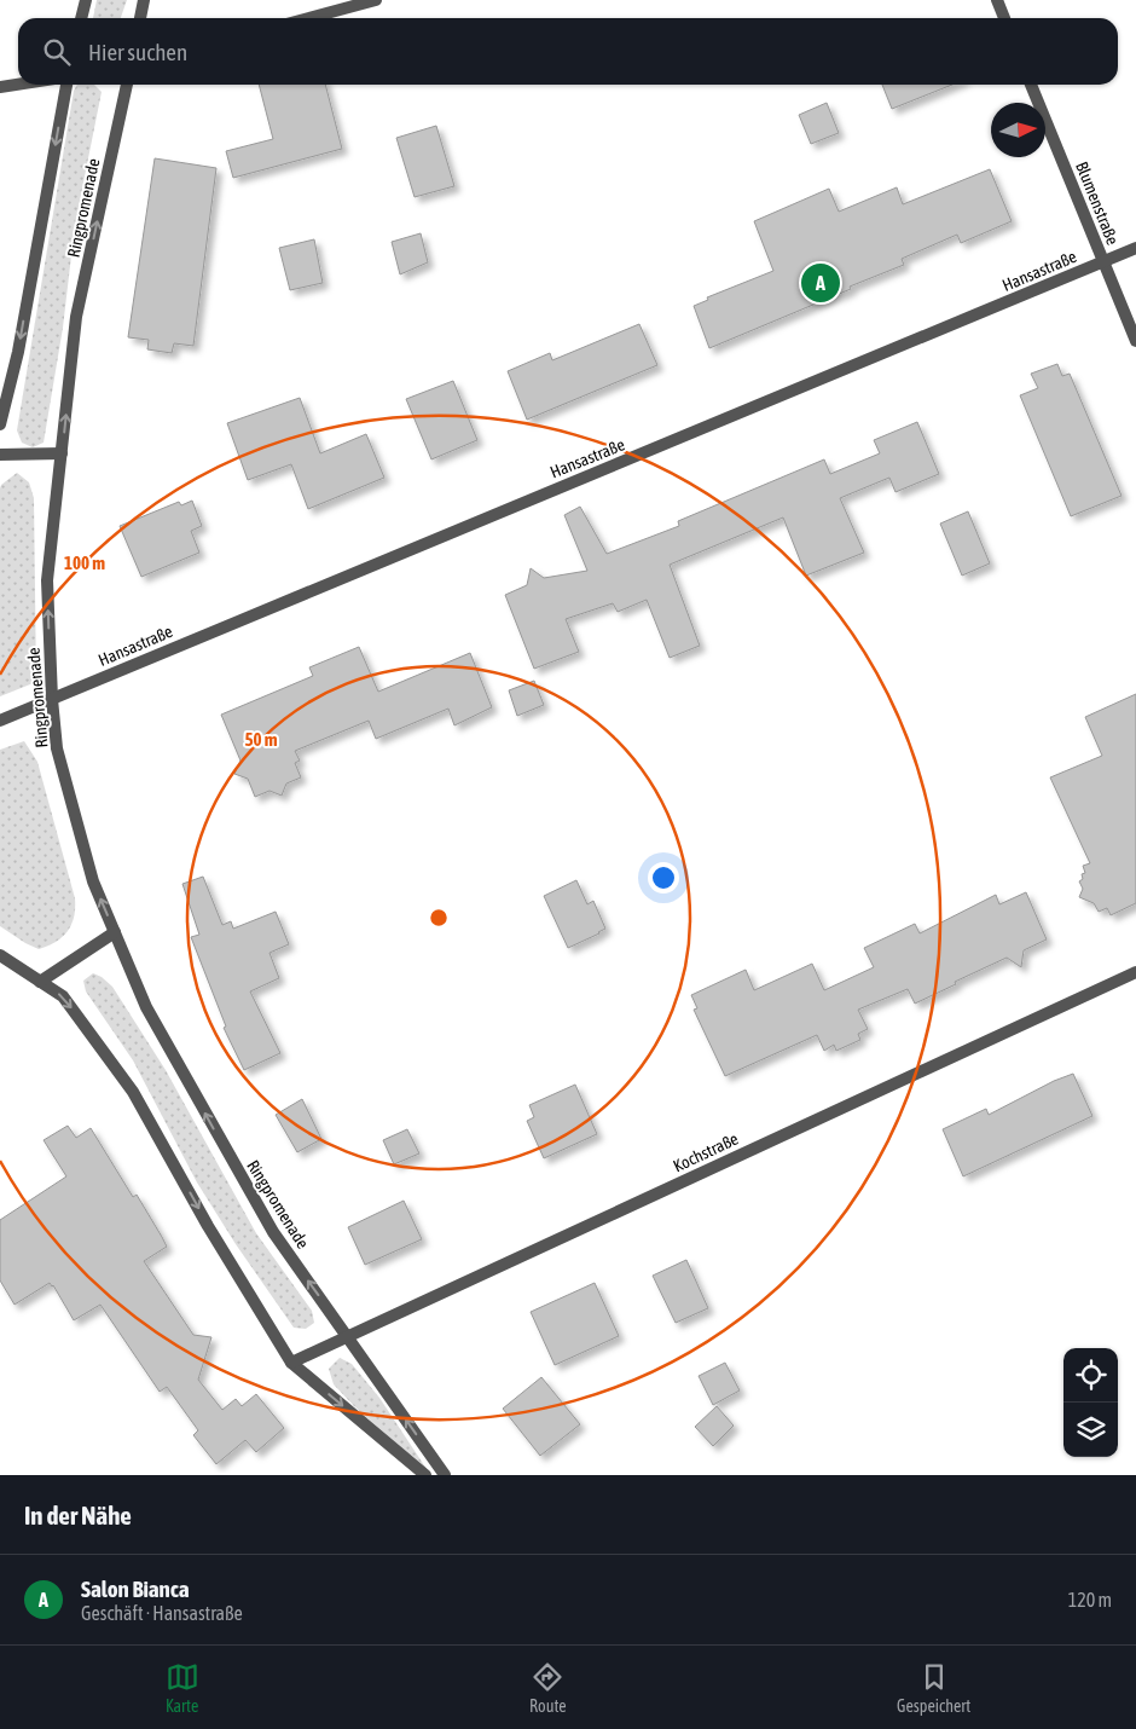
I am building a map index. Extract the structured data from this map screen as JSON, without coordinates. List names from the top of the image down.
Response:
{
  "streets": {
    "street": [
      "Blumenstraße",
      "Ringpromenade",
      "Hansastraße",
      "Kochstraße"
    ]
  },
  "crossings": [
    ["Blumenstraße", "Hansastraße"],
    ["Ringpromenade", "Hansastraße"],
    ["Ringpromenade", "Kochstraße"]
  ],
  "north": "right",
  "page": {
    "search": "Hier suchen",
    "pins": "A",
    "heading": "In der Nähe",
    "list": [
      {
        "mark": "A",
        "name": "Salon Bianca",
        "note": "Geschäft · Hansastraße",
        "value": "120 m"
      }
    ],
    "nav": ["Karte", "Route", "Gespeichert"]
  },
  "rings": ["100 m", "50 m"]
}
